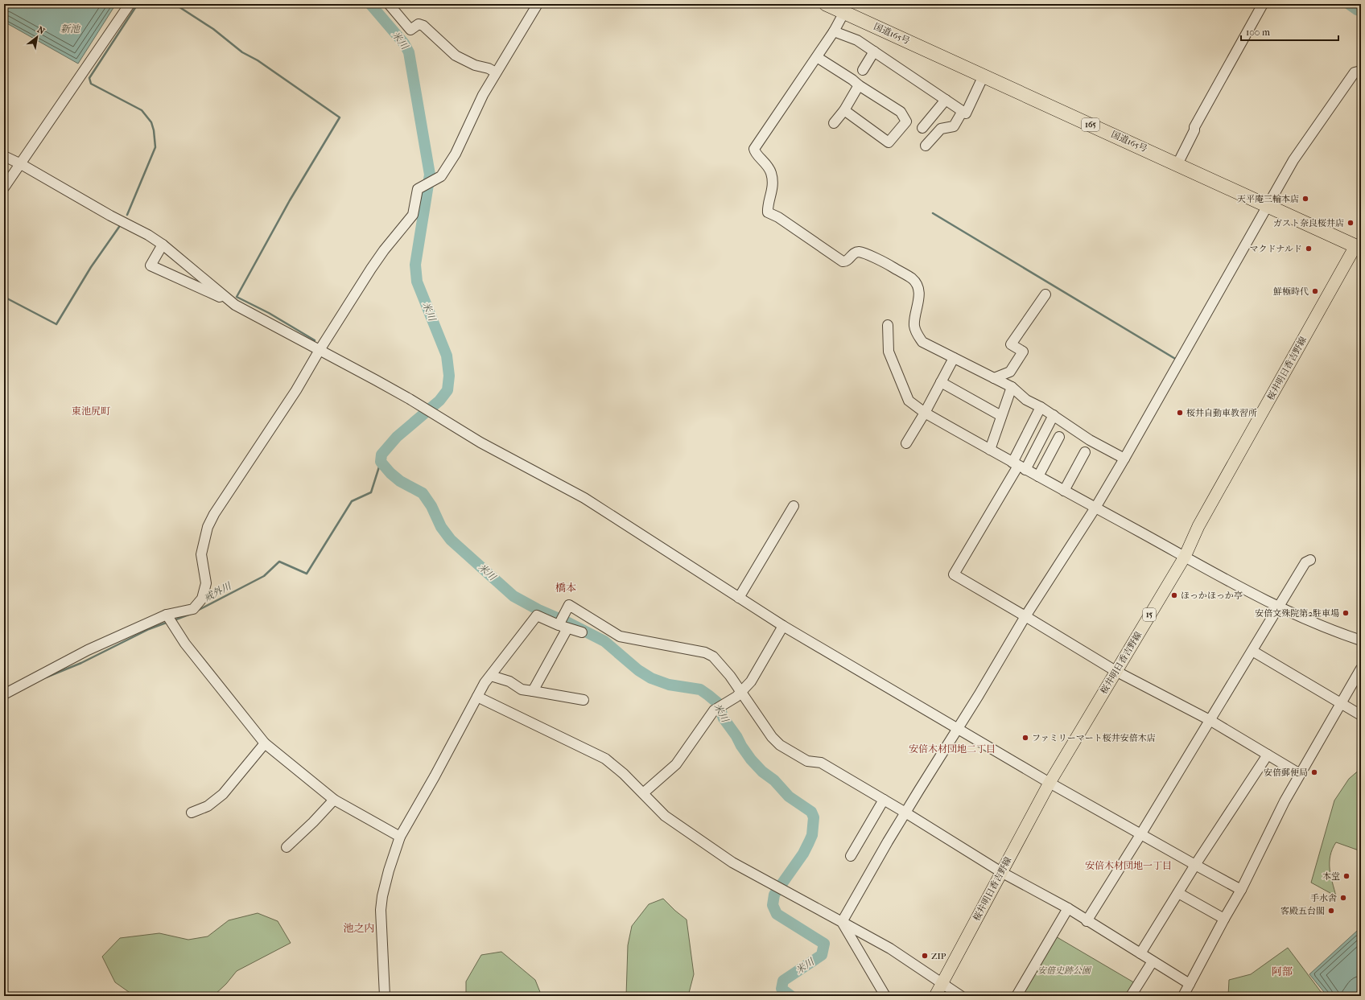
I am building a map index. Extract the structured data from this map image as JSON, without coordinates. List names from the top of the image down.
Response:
{
  "streets": {
    "highway": ["国道165号", "165"],
    "main road": ["桜井明日香吉野線", "15"]
  },
  "crossings": [
    ["国道165号", "桜井明日香吉野線"]
  ],
  "districts": [
    "東池尻町",
    "橋本",
    "安倍木材団地二丁目",
    "安倍木材団地一丁目",
    "池之内",
    "阿部"
  ],
  "water": ["新池", "米川", "戒外川"],
  "parks": ["安倍史跡公園"],
  "places": [
    "天平庵三輪本店",
    "ガスト奈良桜井店",
    "マクドナルド",
    "鮮極時代",
    "桜井自動車教習所",
    "ほっかほっか亭",
    "安倍文殊院第2駐車場",
    "ファミリーマート桜井安倍木店",
    "安倍郵便局",
    "本堂",
    "手水舎",
    "客殿五台閣",
    "ZIP"
  ],
  "scale_bar": "100 m",
  "north": "top right"
}
